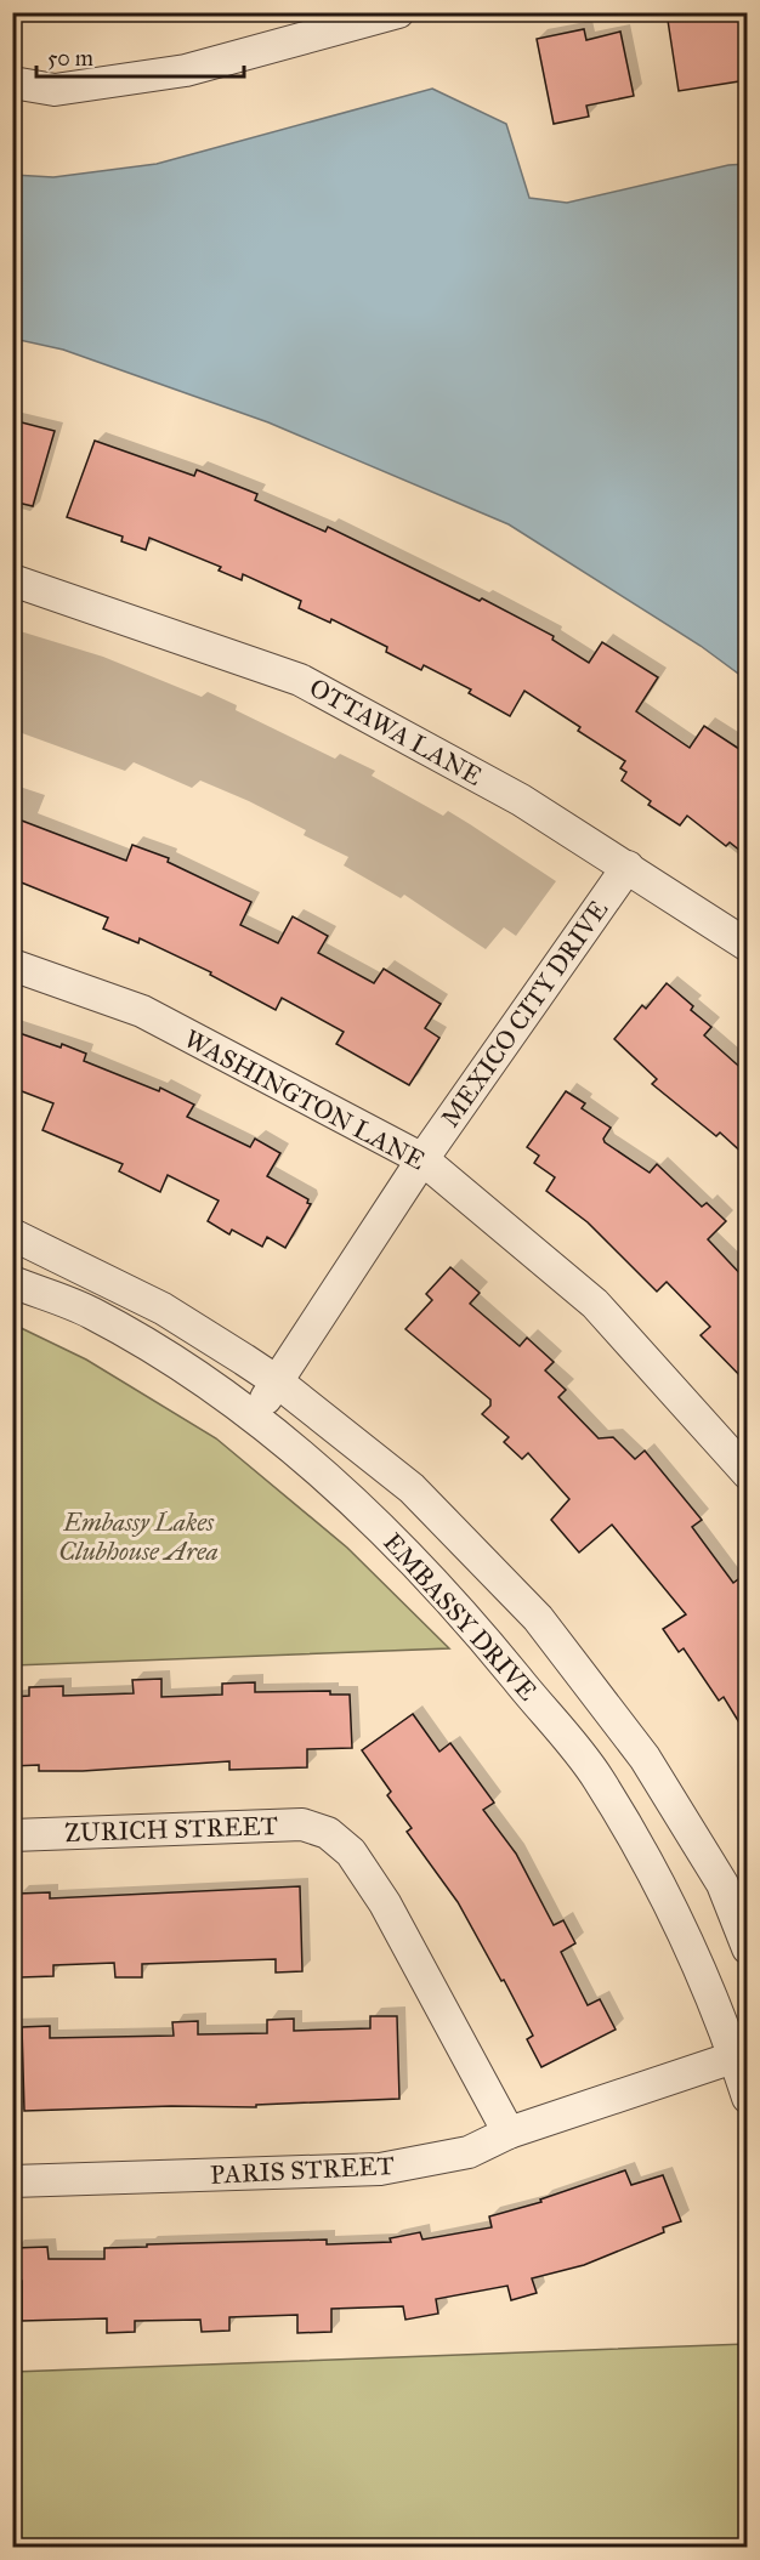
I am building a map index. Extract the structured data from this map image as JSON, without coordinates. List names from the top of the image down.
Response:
{
  "streets": {
    "street": [
      "OTTAWA LANE",
      "MEXICO CITY DRIVE",
      "WASHINGTON LANE",
      "EMBASSY DRIVE",
      "ZURICH STREET",
      "PARIS STREET"
    ]
  },
  "crossings": [
    ["OTTAWA LANE", "MEXICO CITY DRIVE"],
    ["MEXICO CITY DRIVE", "WASHINGTON LANE"],
    ["MEXICO CITY DRIVE", "EMBASSY DRIVE"],
    ["EMBASSY DRIVE", "PARIS STREET"],
    ["ZURICH STREET", "PARIS STREET"]
  ],
  "parks": ["Embassy Lakes Clubhouse Area"],
  "scale_bar": "50 m"
}
